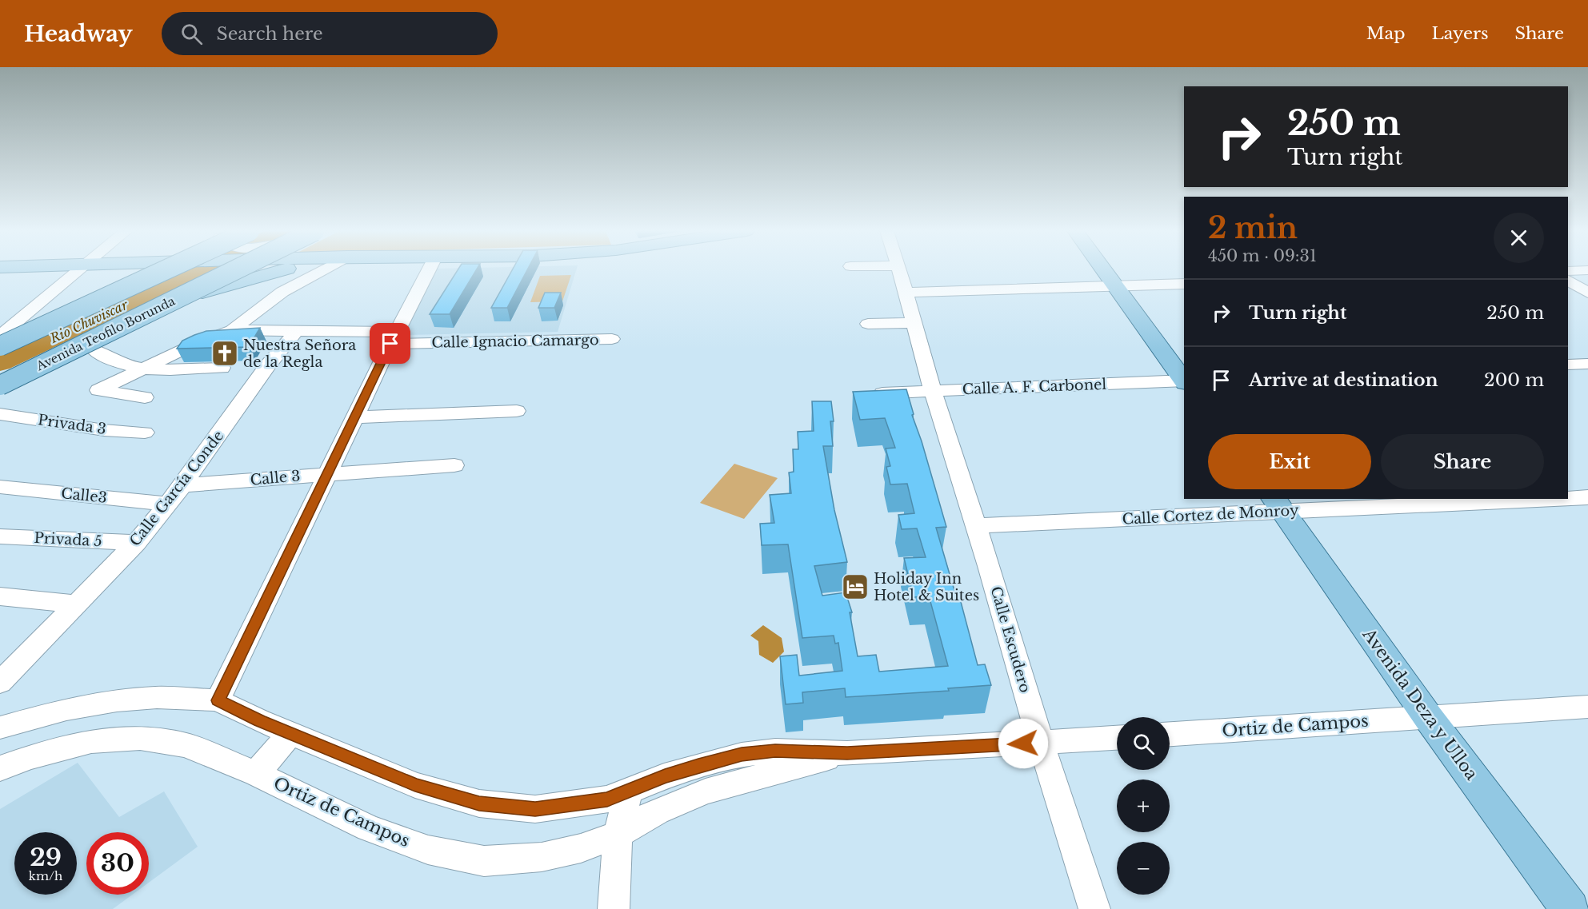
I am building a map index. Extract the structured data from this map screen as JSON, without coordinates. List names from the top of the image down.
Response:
{
  "streets": {
    "main road": ["Avenida Teofilo Borunda", "Avenida Deza y Ulloa"],
    "street": [
      "Calle Ignacio Camargo",
      "Calle A. F. Carbonel",
      "Privada 3",
      "Calle 3",
      "Calle García Conde",
      "Calle3",
      "Calle Cortez de Monroy",
      "Privada 5",
      "Calle Escudero",
      "Ortiz de Campos"
    ]
  },
  "crossings": [
    ["Calle Ignacio Camargo", "Calle García Conde"],
    ["Calle A. F. Carbonel", "Calle Escudero"],
    ["Calle 3", "Calle García Conde"],
    ["Calle García Conde", "Calle3"],
    ["Calle García Conde", "Privada 5"],
    ["Calle Cortez de Monroy", "Calle Escudero"],
    ["Calle Cortez de Monroy", "Avenida Deza y Ulloa"],
    ["Calle Escudero", "Ortiz de Campos"],
    ["Avenida Deza y Ulloa", "Ortiz de Campos"]
  ],
  "water": ["Rio Chuviscar"],
  "places": {
    "church": ["Nuestra Señora de la Regla"],
    "hotel": ["Holiday Inn Hotel & Suites"]
  },
  "page": {
    "header": "Headway",
    "search": "Search here",
    "nav": ["Map", "Layers", "Share"],
    "turn": ["250 m", "Turn right"],
    "heading": ["2 min", "450 m · 09:31"],
    "list": [
      {
        "name": "Turn right",
        "value": "250 m"
      },
      {
        "name": "Arrive at destination",
        "value": "200 m"
      }
    ],
    "buttons": ["Exit", "Share"],
    "map_buttons": ["+", "−"],
    "speed": "29 km/h",
    "limit": "30"
  }
}
